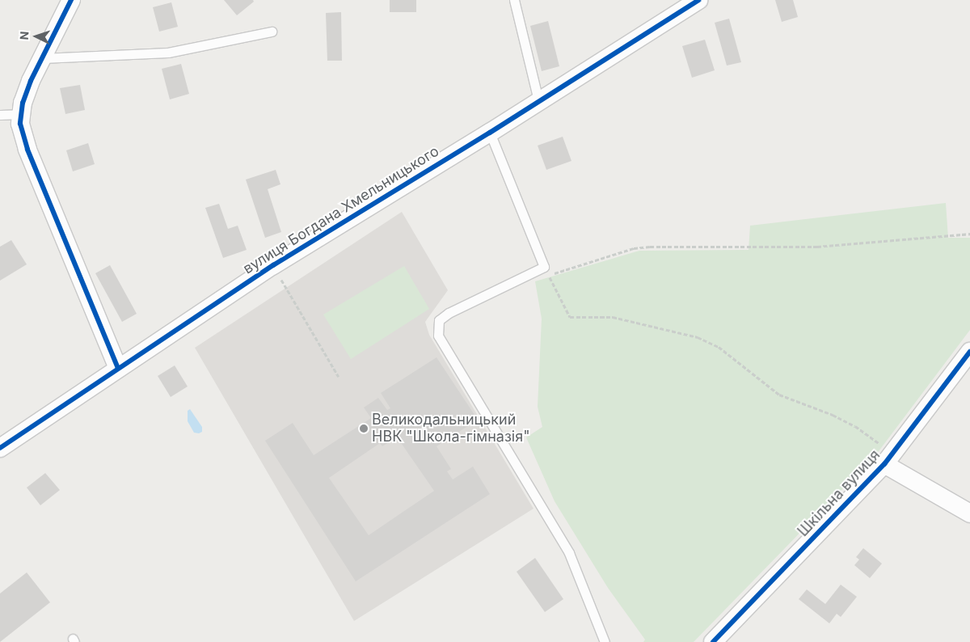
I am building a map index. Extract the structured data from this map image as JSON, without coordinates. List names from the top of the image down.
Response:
{
  "streets": {
    "street": ["вулиця Богдана Хмельницького", "Шкільна вулиця"]
  },
  "places": ["Великодальницький НВК \"Школа-гімназія\""],
  "north": "left"
}
